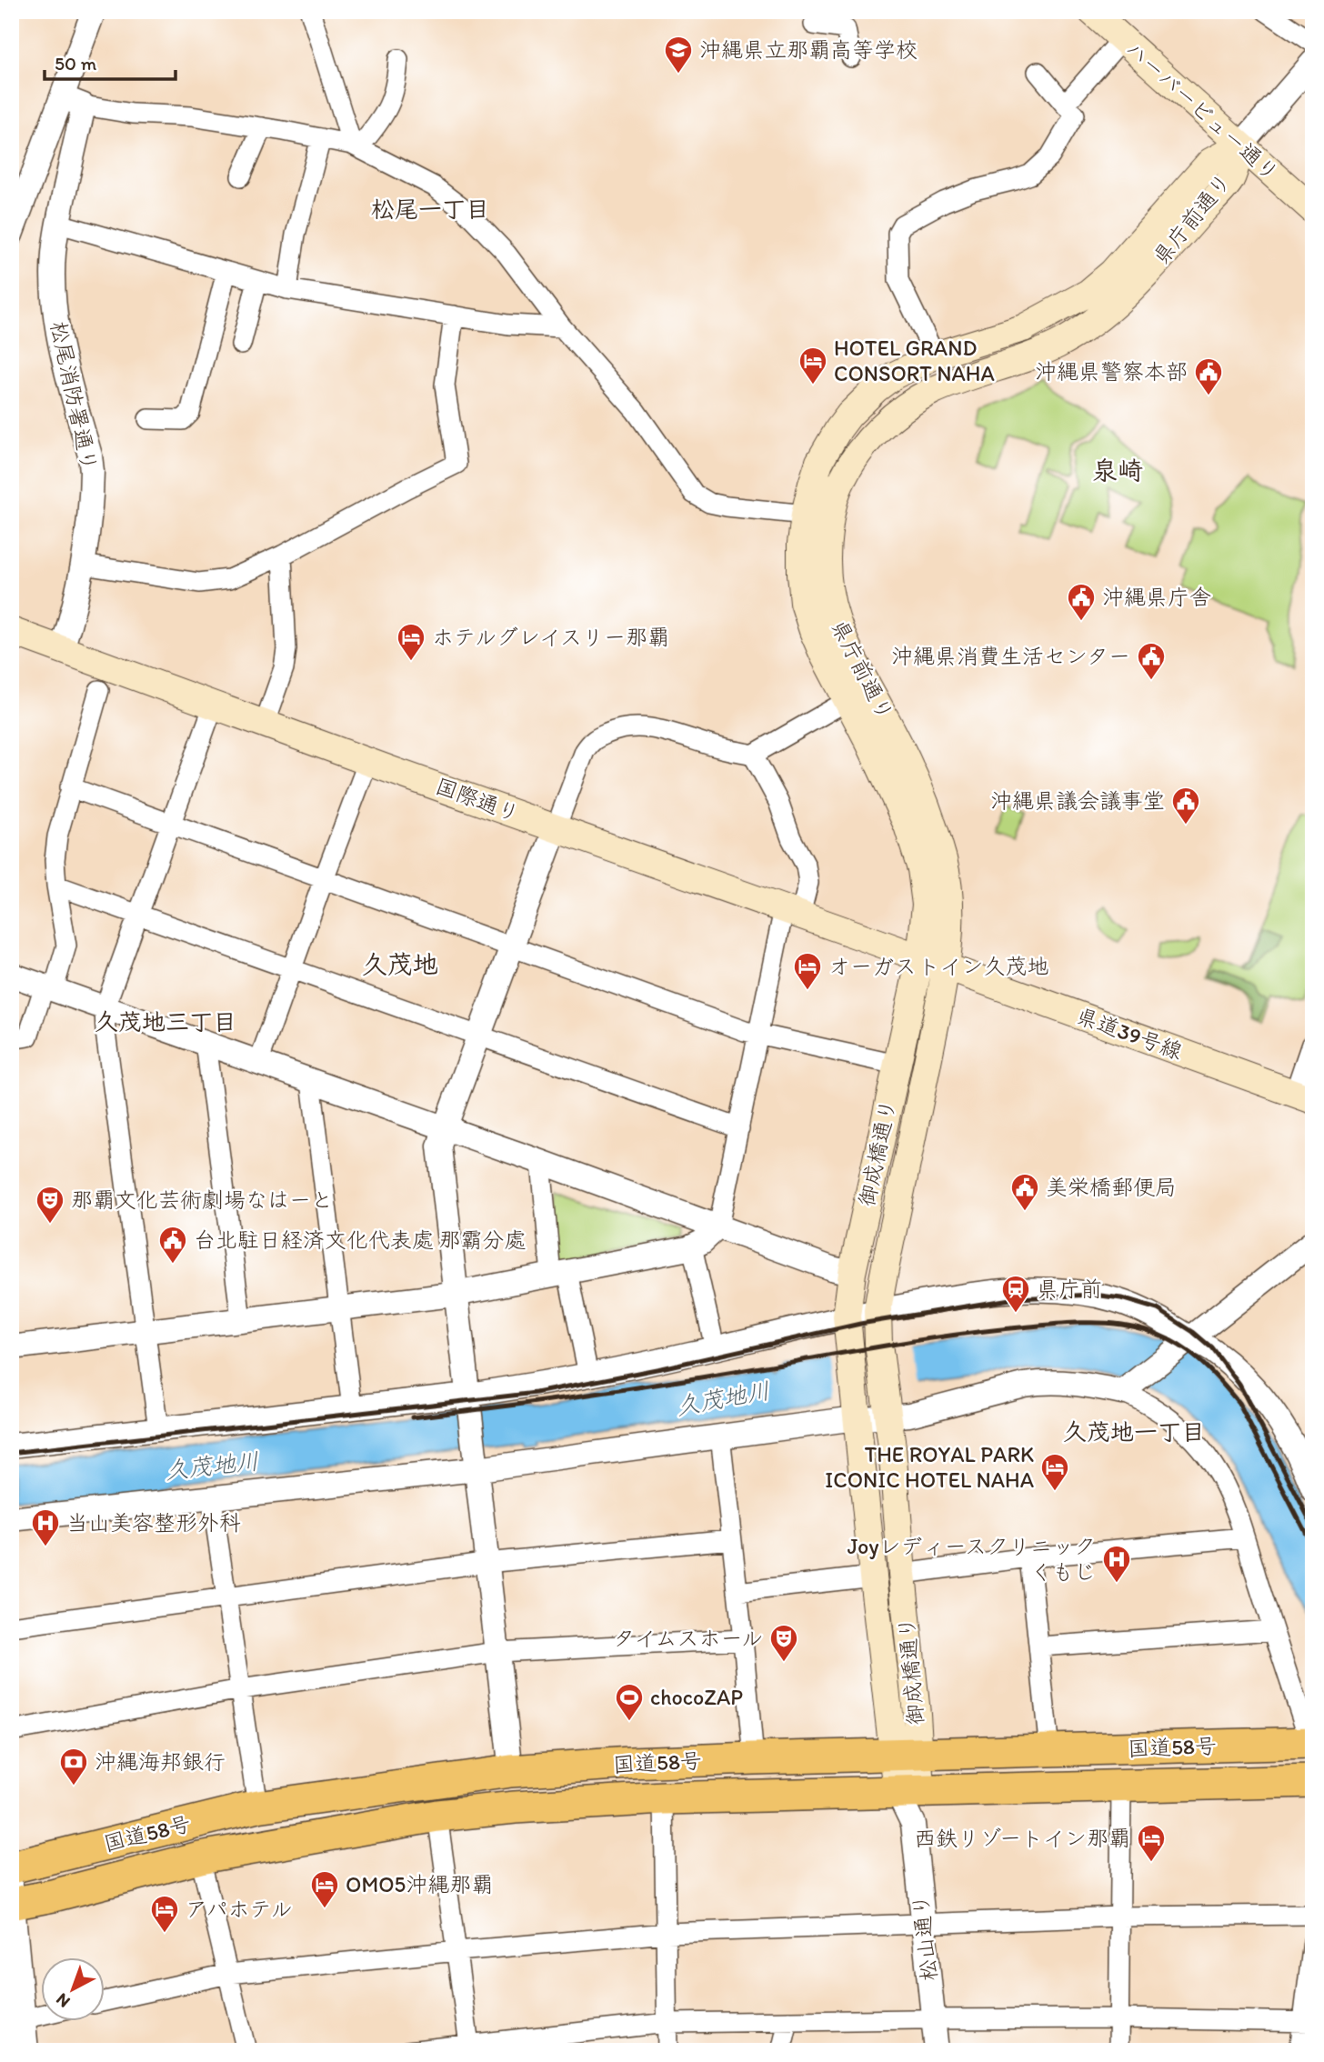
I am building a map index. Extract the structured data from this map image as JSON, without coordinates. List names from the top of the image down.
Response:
{
  "streets": {
    "highway": ["国道58号"],
    "main road": [
      "ハーバービュー通り",
      "県庁前通り",
      "国際通り",
      "県道39号線",
      "御成橋通り"
    ],
    "street": ["松尾消防署通り", "松山通り"]
  },
  "crossings": [
    ["ハーバービュー通り", "県庁前通り"],
    ["県庁前通り", "国際通り"],
    ["県庁前通り", "県道39号線"],
    ["県庁前通り", "御成橋通り"],
    ["松尾消防署通り", "国際通り"],
    ["国際通り", "県道39号線"],
    ["国際通り", "御成橋通り"],
    ["県道39号線", "御成橋通り"],
    ["御成橋通り", "国道58号"],
    ["御成橋通り", "松山通り"],
    ["国道58号", "松山通り"]
  ],
  "districts": [
    "松尾一丁目",
    "泉崎",
    "久茂地",
    "久茂地三丁目",
    "久茂地一丁目"
  ],
  "water": ["久茂地川"],
  "places": {
    "school or university": ["沖縄県立那覇高等学校"],
    "hotel": [
      "HOTEL GRAND CONSORT NAHA",
      "ホテルグレイスリー那覇",
      "オーガストイン久茂地",
      "THE ROYAL PARK ICONIC HOTEL NAHA",
      "西鉄リゾートイン那覇",
      "OMO5沖縄那覇",
      "アパホテル"
    ],
    "public building": [
      "沖縄県警察本部",
      "沖縄県庁舎",
      "沖縄県消費生活センター",
      "沖縄県議会議事堂",
      "美栄橋郵便局",
      "台北駐日経済文化代表處 那霸分處"
    ],
    "theatre": ["那覇文化芸術劇場なはーと", "タイムスホール"],
    "station": ["県庁前"],
    "hospital": ["当山美容整形外科", "Joyレディースクリニック くもじ"],
    "sports": ["chocoZAP"],
    "bank": ["沖縄海邦銀行"]
  },
  "scale_bar": "50 m",
  "north": "bottom left"
}
